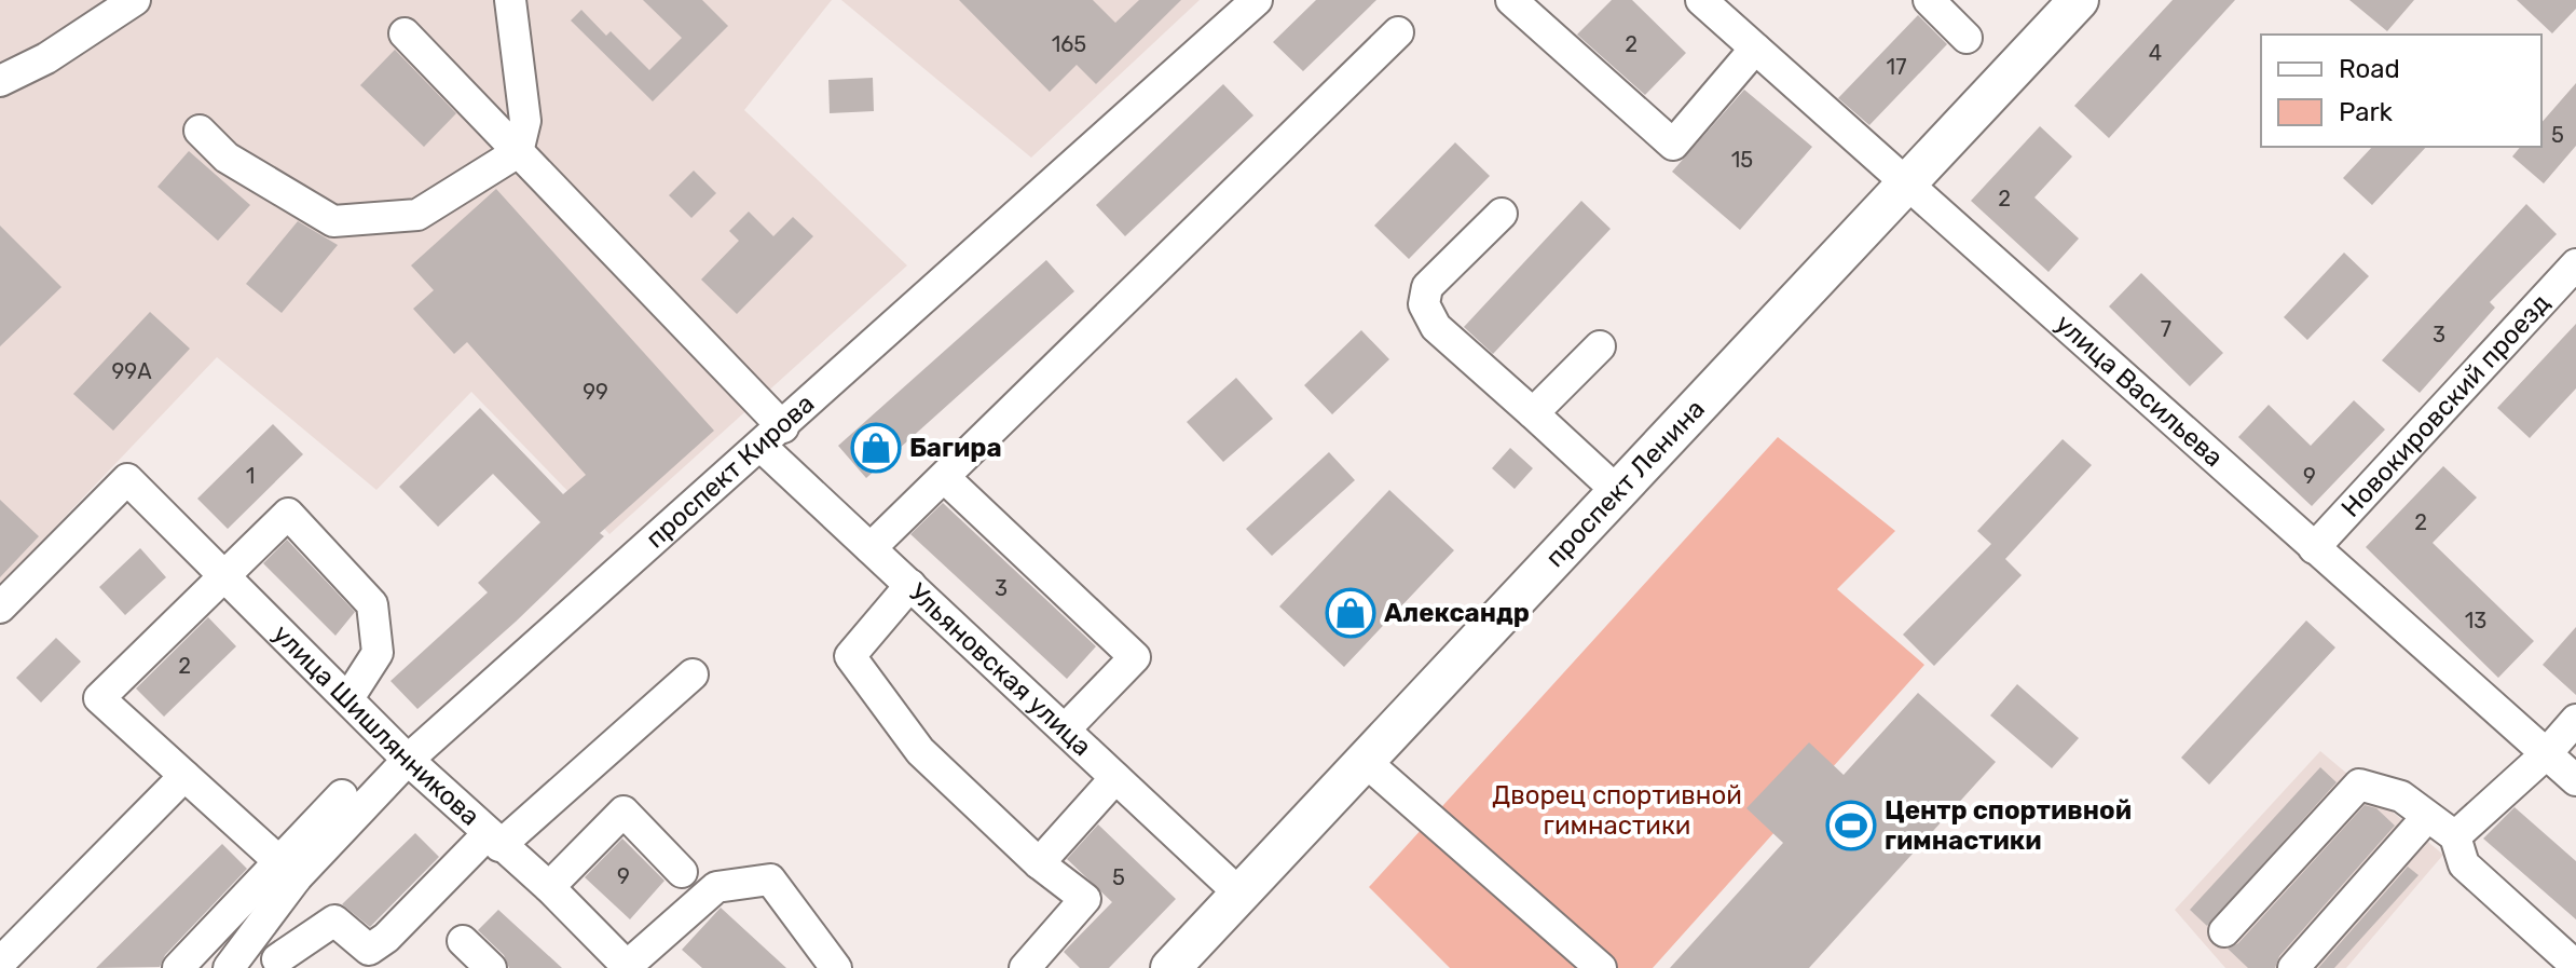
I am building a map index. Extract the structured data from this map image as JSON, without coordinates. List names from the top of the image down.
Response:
{
  "streets": {
    "main road": ["проспект Ленина"],
    "street": [
      "улица Васильева",
      "Новокировский проезд",
      "проспект Кирова",
      "Ульяновская улица",
      "улица Шишлянникова"
    ]
  },
  "crossings": [
    ["улица Васильева", "Новокировский проезд"],
    ["улица Васильева", "проспект Ленина"],
    ["проспект Кирова", "Ульяновская улица"],
    ["проспект Кирова", "улица Шишлянникова"],
    ["проспект Ленина", "Ульяновская улица"]
  ],
  "parks": ["Дворец спортивной гимнастики"],
  "places": {
    "shop": ["Багира", "Александр"],
    "sports": ["Центр спортивной гимнастики"]
  },
  "house_numbers": [
    "165",
    "2",
    "4",
    "17",
    "5",
    "15",
    "2",
    "7",
    "3",
    "99А",
    "99",
    "1",
    "9",
    "2",
    "3",
    "13",
    "2",
    "9",
    "5"
  ],
  "legend": ["Road", "Park"]
}
